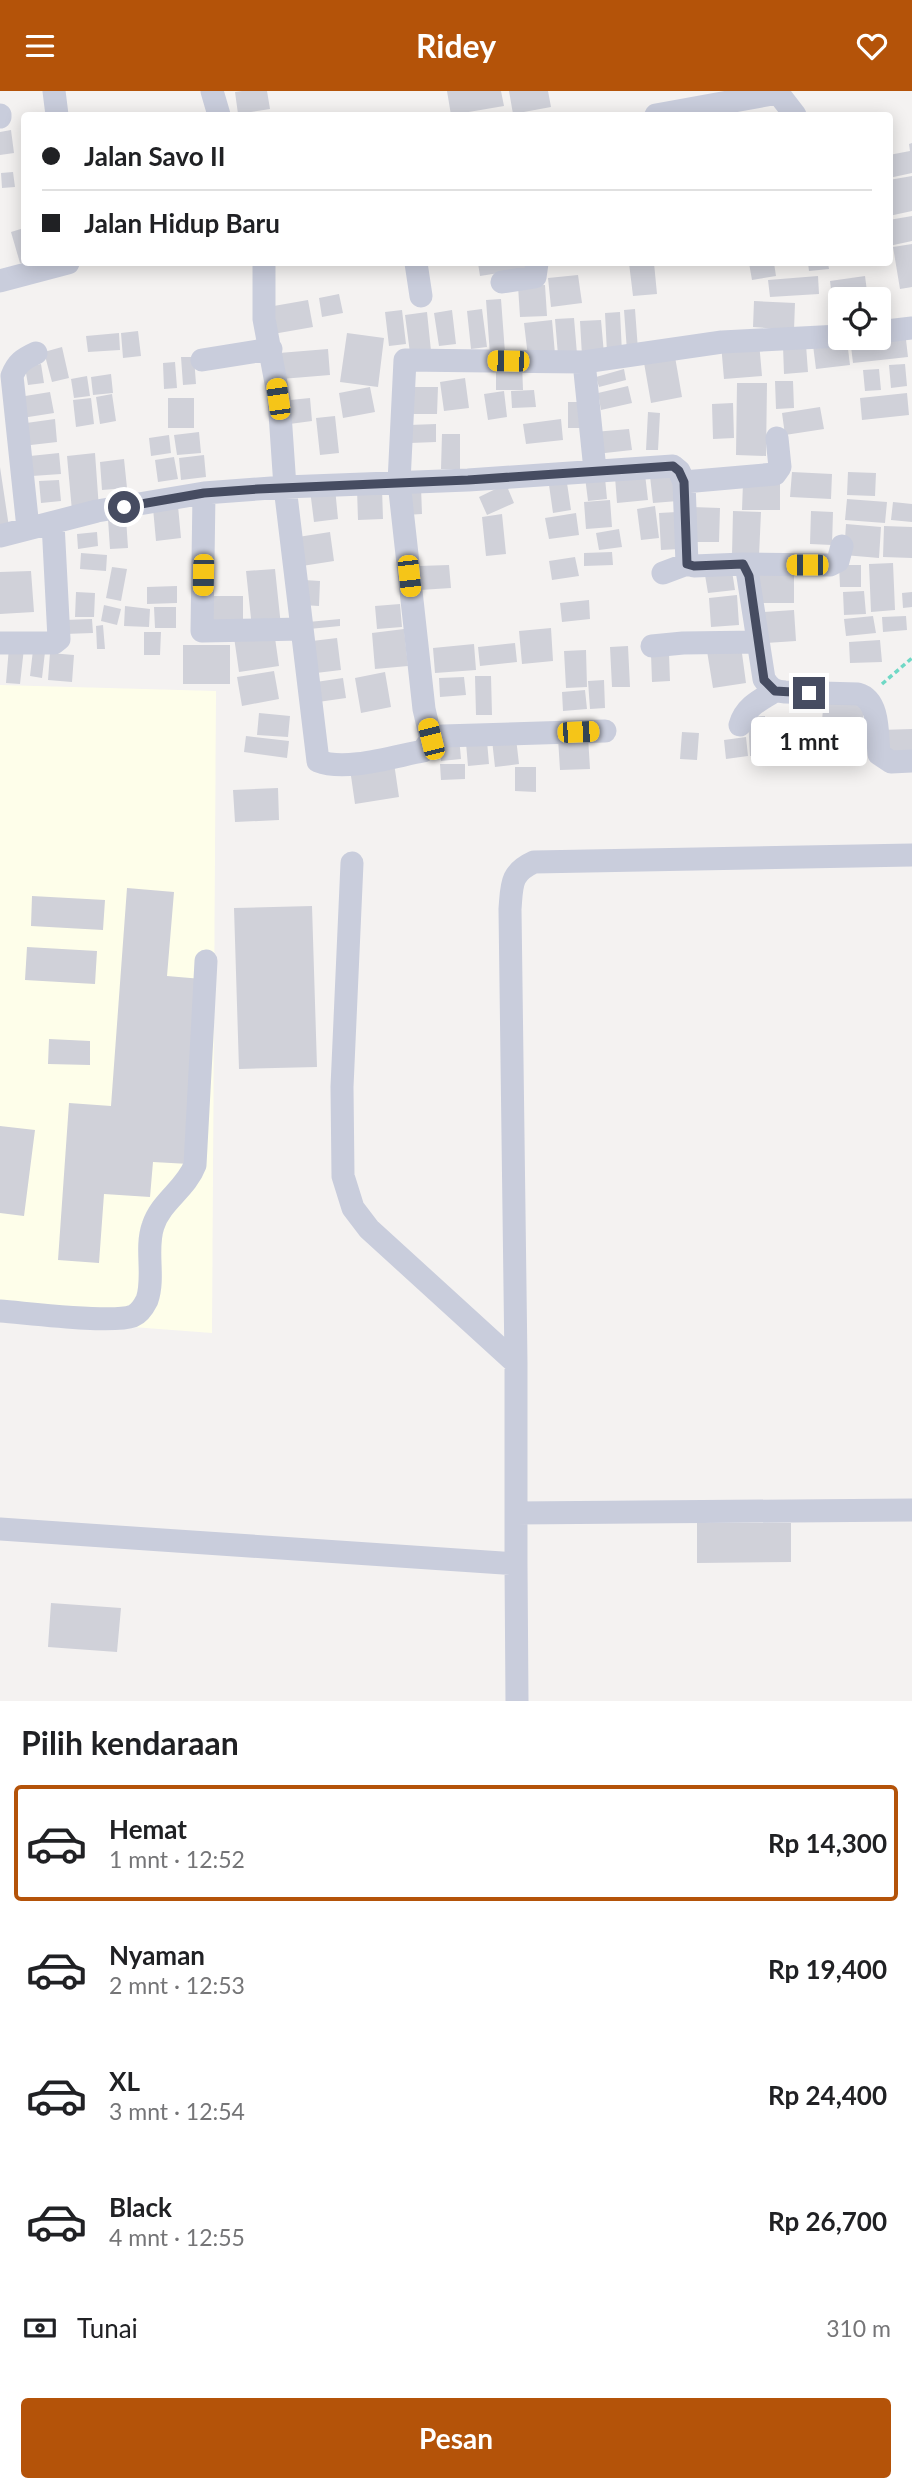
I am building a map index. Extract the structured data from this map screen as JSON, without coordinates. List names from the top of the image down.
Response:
{
  "page": {
    "header": "Ridey",
    "banner": ["Jalan Savo II", "Jalan Hidup Baru"],
    "bubble": "1 mnt",
    "heading": "Pilih kendaraan",
    "list": [
      {
        "name": "Hemat",
        "note": "1 mnt · 12:52",
        "value": "Rp 14,300"
      },
      {
        "name": "Nyaman",
        "note": "2 mnt · 12:53",
        "value": "Rp 19,400"
      },
      {
        "name": "XL",
        "note": "3 mnt · 12:54",
        "value": "Rp 24,400"
      },
      {
        "name": "Black",
        "note": "4 mnt · 12:55",
        "value": "Rp 26,700"
      }
    ],
    "pay": ["Tunai", "310 m"],
    "buttons": "Pesan"
  }
}
